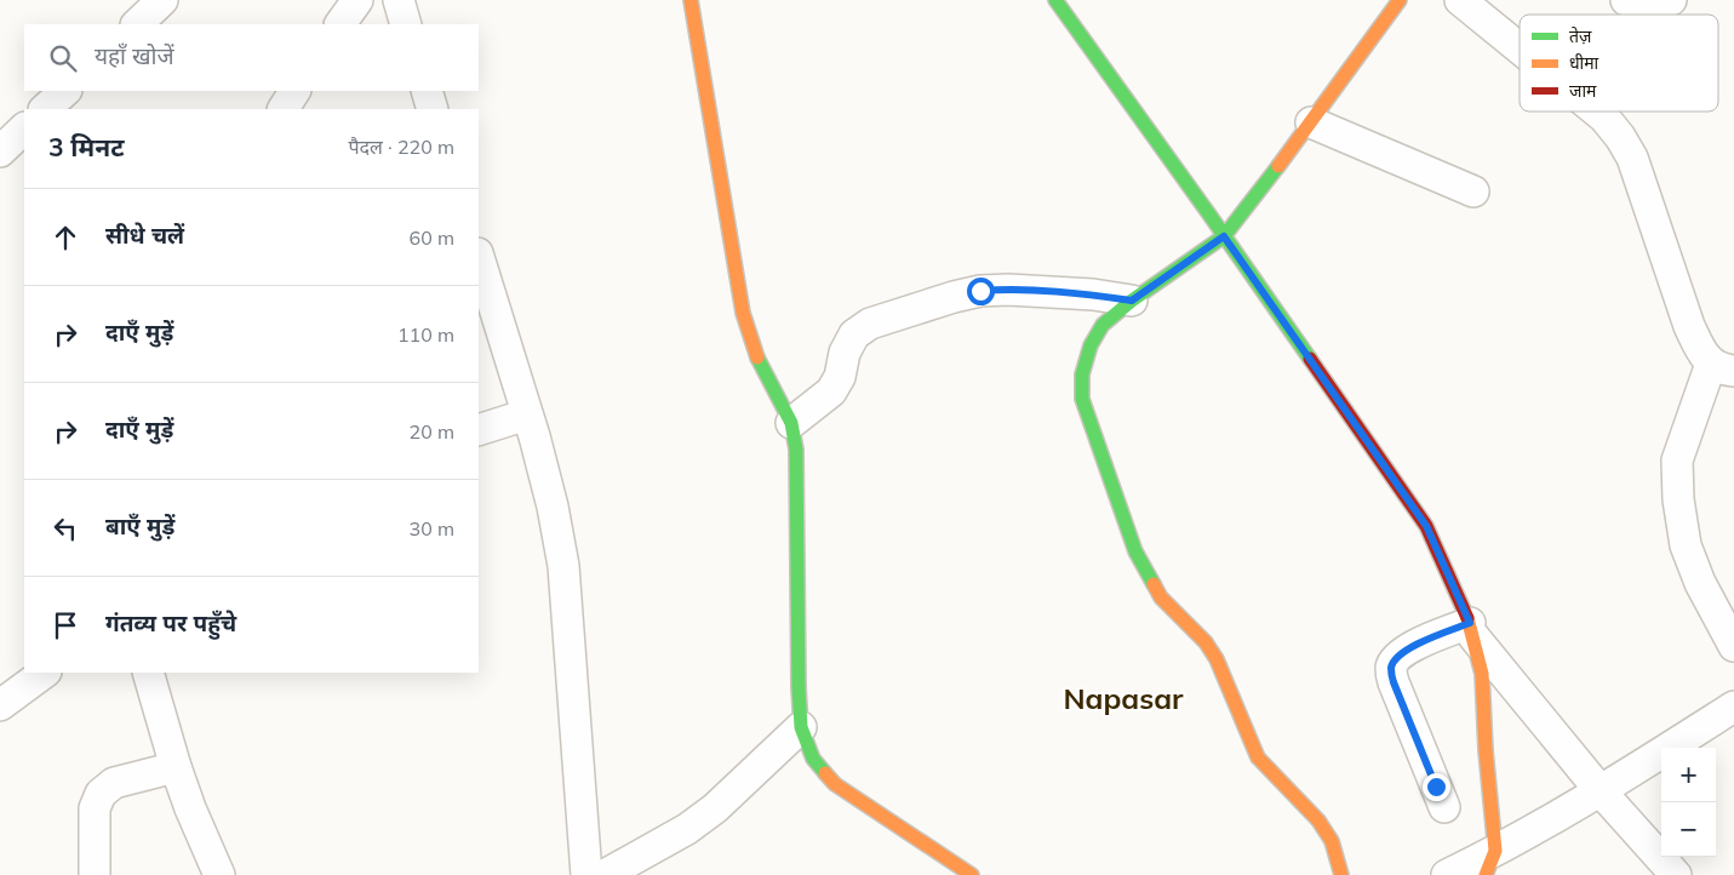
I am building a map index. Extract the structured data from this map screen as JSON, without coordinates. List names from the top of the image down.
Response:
{
  "districts": ["Napasar"],
  "legend": ["तेज़", "धीमा", "जाम"],
  "page": {
    "search": "यहाँ खोजें",
    "heading": ["3 मिनट", "पैदल · 220 m"],
    "list": [
      ["सीधे चलें", "60 m"],
      ["दाएँ मुड़ें", "110 m"],
      ["दाएँ मुड़ें", "20 m"],
      ["बाएँ मुड़ें", "30 m"],
      "गंतव्य पर पहुँचे"
    ],
    "map_buttons": ["+", "−"]
  }
}
